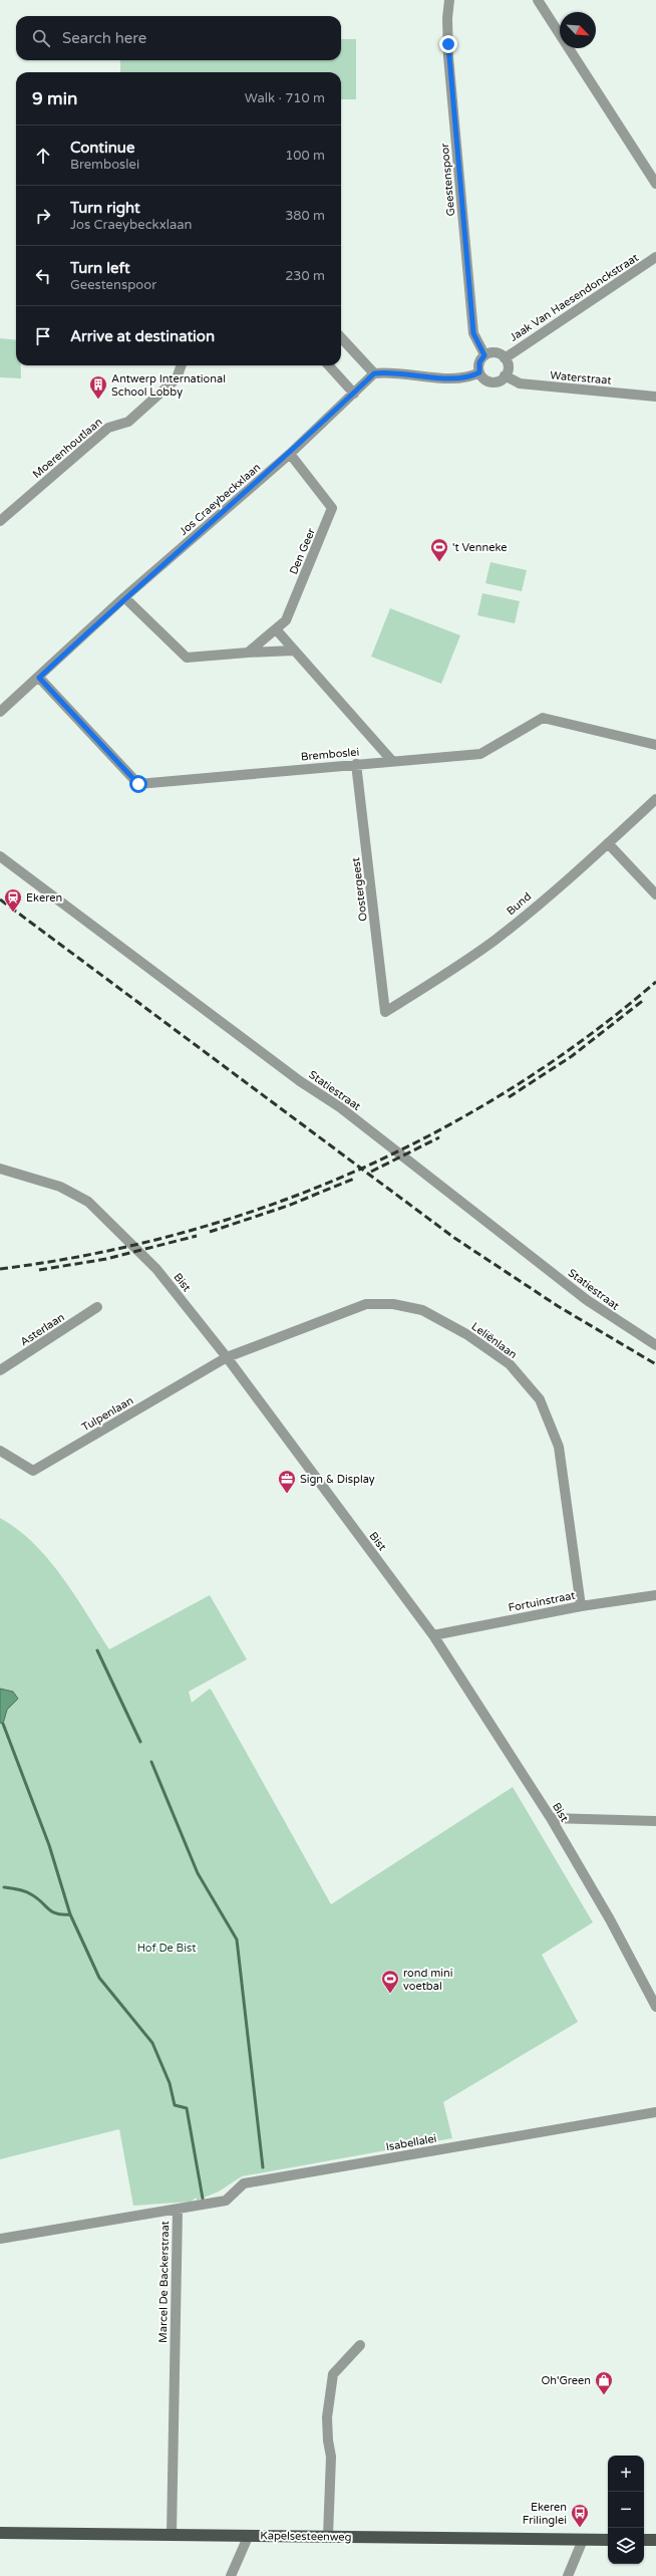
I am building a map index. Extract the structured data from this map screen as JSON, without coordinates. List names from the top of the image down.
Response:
{
  "streets": {
    "main road": ["Kapelsesteenweg"],
    "street": [
      "Geestenspoor",
      "Jaak Van Haesendonckstraat",
      "Waterstraat",
      "Moerenhoutlaan",
      "Jos Craeybeckxlaan",
      "Den Geer",
      "Bremboslei",
      "Oostergeest",
      "Bund",
      "Statiestraat",
      "Bist",
      "Asterlaan",
      "Leliënlaan",
      "Tulpenlaan",
      "Fortuinstraat",
      "Isabellalei",
      "Marcel De Backerstraat"
    ]
  },
  "crossings": [
    ["Geestenspoor", "Jaak Van Haesendonckstraat"],
    ["Geestenspoor", "Waterstraat"],
    ["Jaak Van Haesendonckstraat", "Waterstraat"],
    ["Jos Craeybeckxlaan", "Den Geer"],
    ["Jos Craeybeckxlaan", "Bremboslei"],
    ["Bremboslei", "Oostergeest"],
    ["Oostergeest", "Bund"],
    ["Bist", "Leliënlaan"],
    ["Bist", "Tulpenlaan"],
    ["Bist", "Fortuinstraat"],
    ["Leliënlaan", "Tulpenlaan"],
    ["Leliënlaan", "Fortuinstraat"],
    ["Isabellalei", "Marcel De Backerstraat"],
    ["Marcel De Backerstraat", "Kapelsesteenweg"]
  ],
  "parks": ["Hof De Bist"],
  "places": {
    "building": ["Antwerp International School Lobby"],
    "sports": ["'t Venneke", "rond mini voetbal"],
    "station": ["Ekeren"],
    "office": ["Sign & Display"],
    "shop": ["Oh'Green"],
    "bus stop": ["Ekeren Frilinglei"]
  },
  "north": "bottom right",
  "page": {
    "search": "Search here",
    "heading": ["9 min", "Walk · 710 m"],
    "list": [
      ["Continue", "Bremboslei", "100 m"],
      ["Turn right", "Jos Craeybeckxlaan", "380 m"],
      ["Turn left", "Geestenspoor", "230 m"],
      "Arrive at destination"
    ],
    "map_buttons": ["+", "−"]
  }
}
